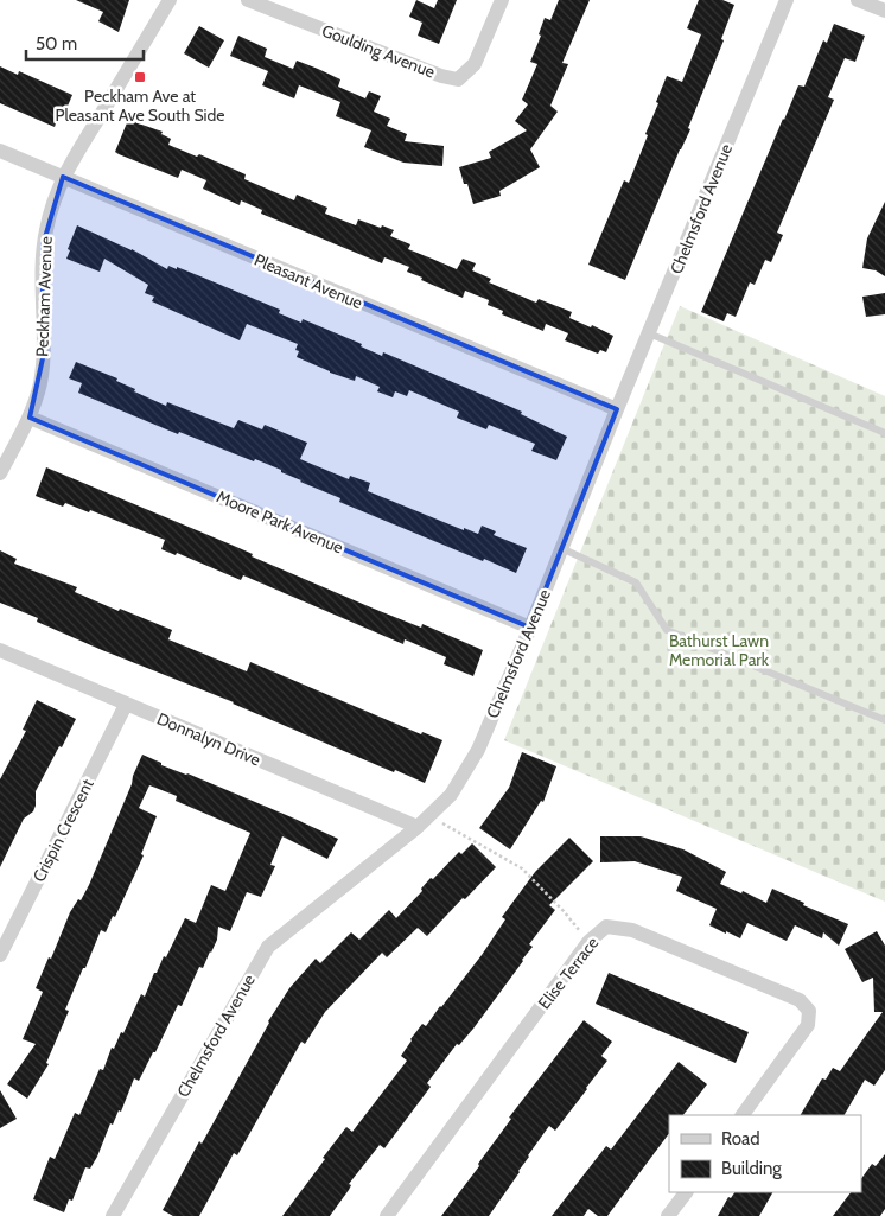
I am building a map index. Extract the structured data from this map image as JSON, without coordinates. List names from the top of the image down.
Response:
{
  "streets": {
    "street": [
      "Goulding Avenue",
      "Chelmsford Avenue",
      "Pleasant Avenue",
      "Peckham Avenue",
      "Moore Park Avenue",
      "Donnalyn Drive",
      "Crispin Crescent",
      "Elise Terrace"
    ]
  },
  "crossings": [
    ["Chelmsford Avenue", "Pleasant Avenue"],
    ["Chelmsford Avenue", "Moore Park Avenue"],
    ["Chelmsford Avenue", "Donnalyn Drive"],
    ["Pleasant Avenue", "Peckham Avenue"],
    ["Peckham Avenue", "Moore Park Avenue"],
    ["Donnalyn Drive", "Crispin Crescent"]
  ],
  "parks": ["Bathurst Lawn Memorial Park"],
  "places": {
    "transit": ["Peckham Ave at Pleasant Ave South Side"]
  },
  "legend": ["Road", "Building"],
  "scale_bar": "50 m"
}
